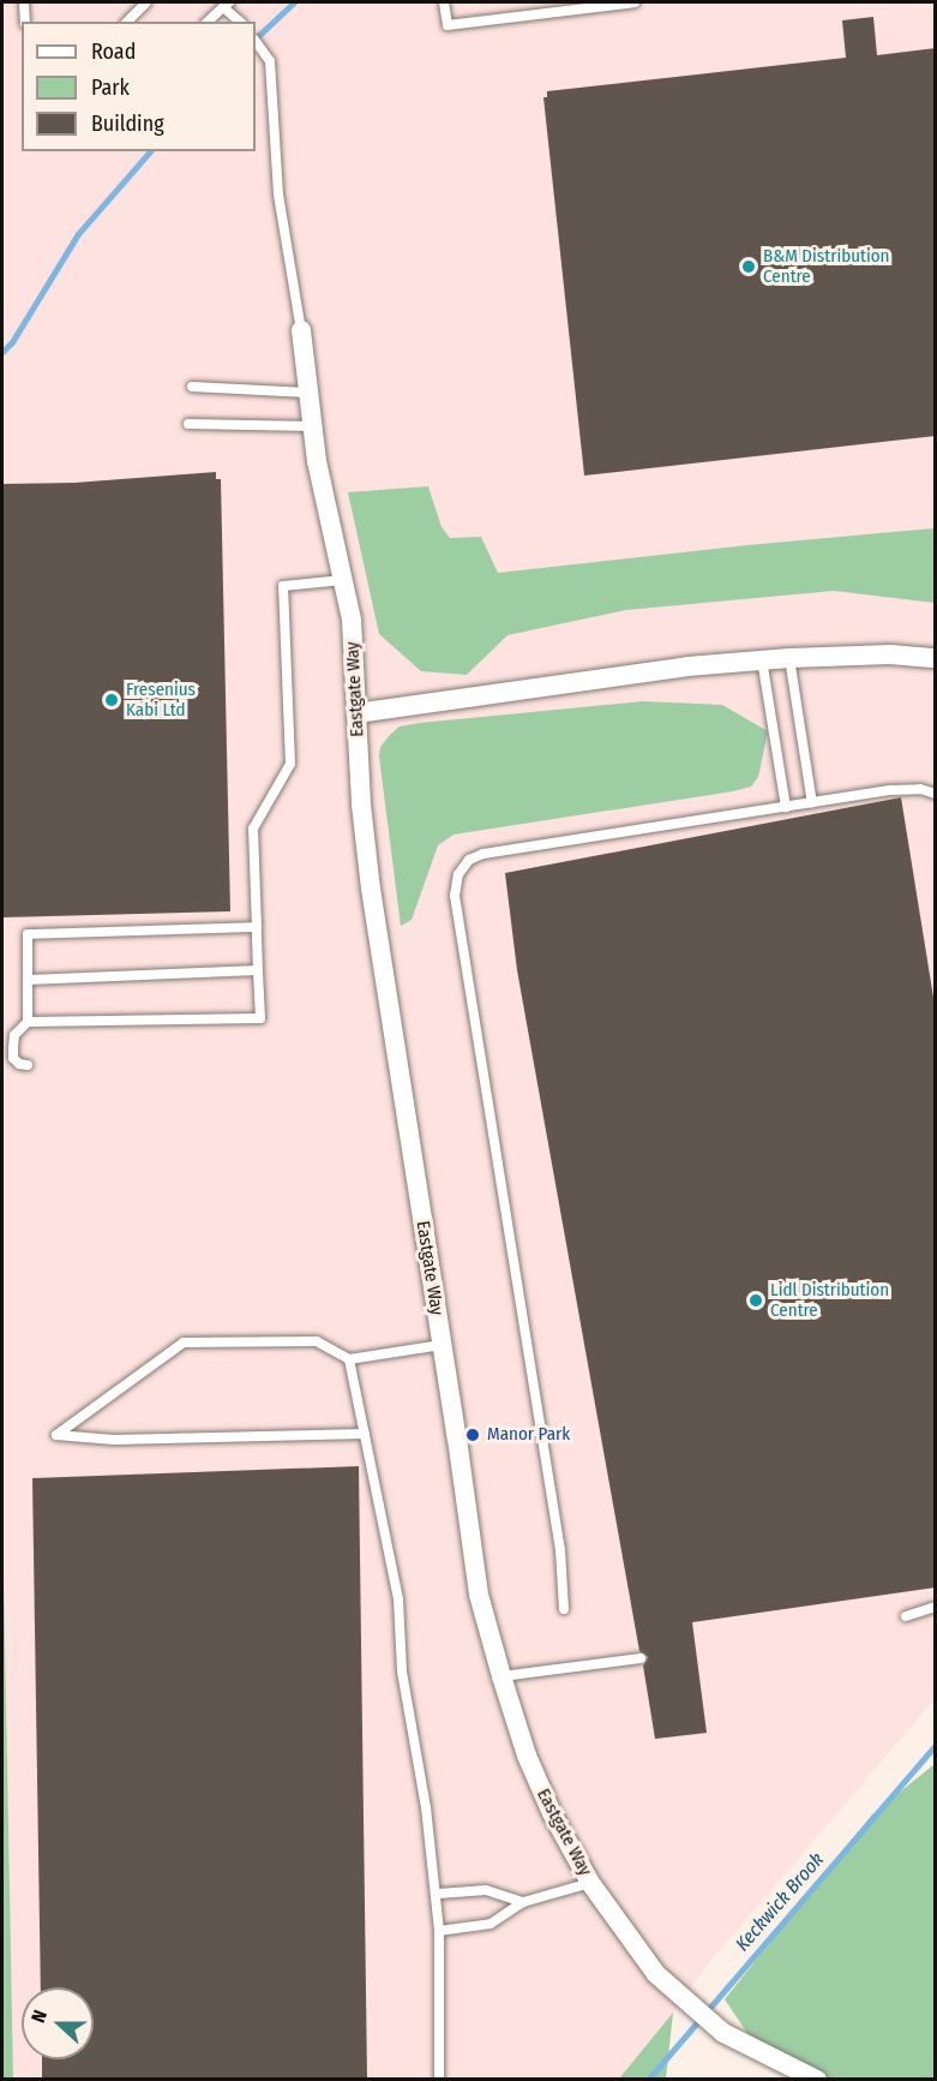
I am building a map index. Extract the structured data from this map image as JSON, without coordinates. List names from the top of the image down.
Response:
{
  "streets": {
    "street": ["Eastgate Way"]
  },
  "water": ["Keckwick Brook"],
  "places": [
    "B&M Distribution Centre",
    "Fresenius Kabi Ltd",
    "Lidl Distribution Centre",
    "Manor Park"
  ],
  "legend": ["Road", "Park", "Building"],
  "north": "left"
}
